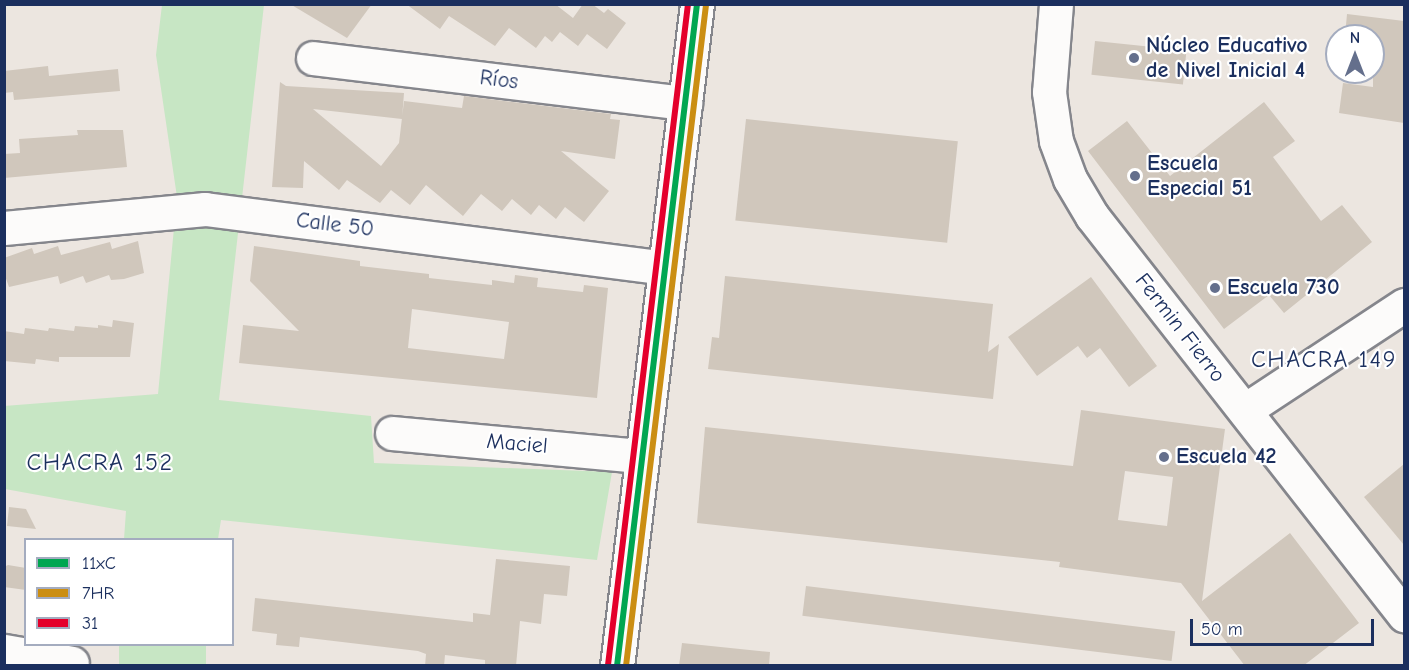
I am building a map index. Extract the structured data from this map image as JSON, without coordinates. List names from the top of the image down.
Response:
{
  "streets": {
    "street": [
      "Ríos",
      "Calle 50",
      "Fermin Fierro",
      "Maciel"
    ]
  },
  "districts": ["CHACRA 149", "CHACRA 152"],
  "places": [
    "Núcleo Educativo de Nivel Inicial 4",
    "Escuela Especial 51",
    "Escuela 730",
    "Escuela 42"
  ],
  "lines": ["transit line 11xC", "transit line 31", "transit line 7HR"],
  "legend": ["11xC", "7HR", "31"],
  "scale_bar": "50 m",
  "north": "top"
}
